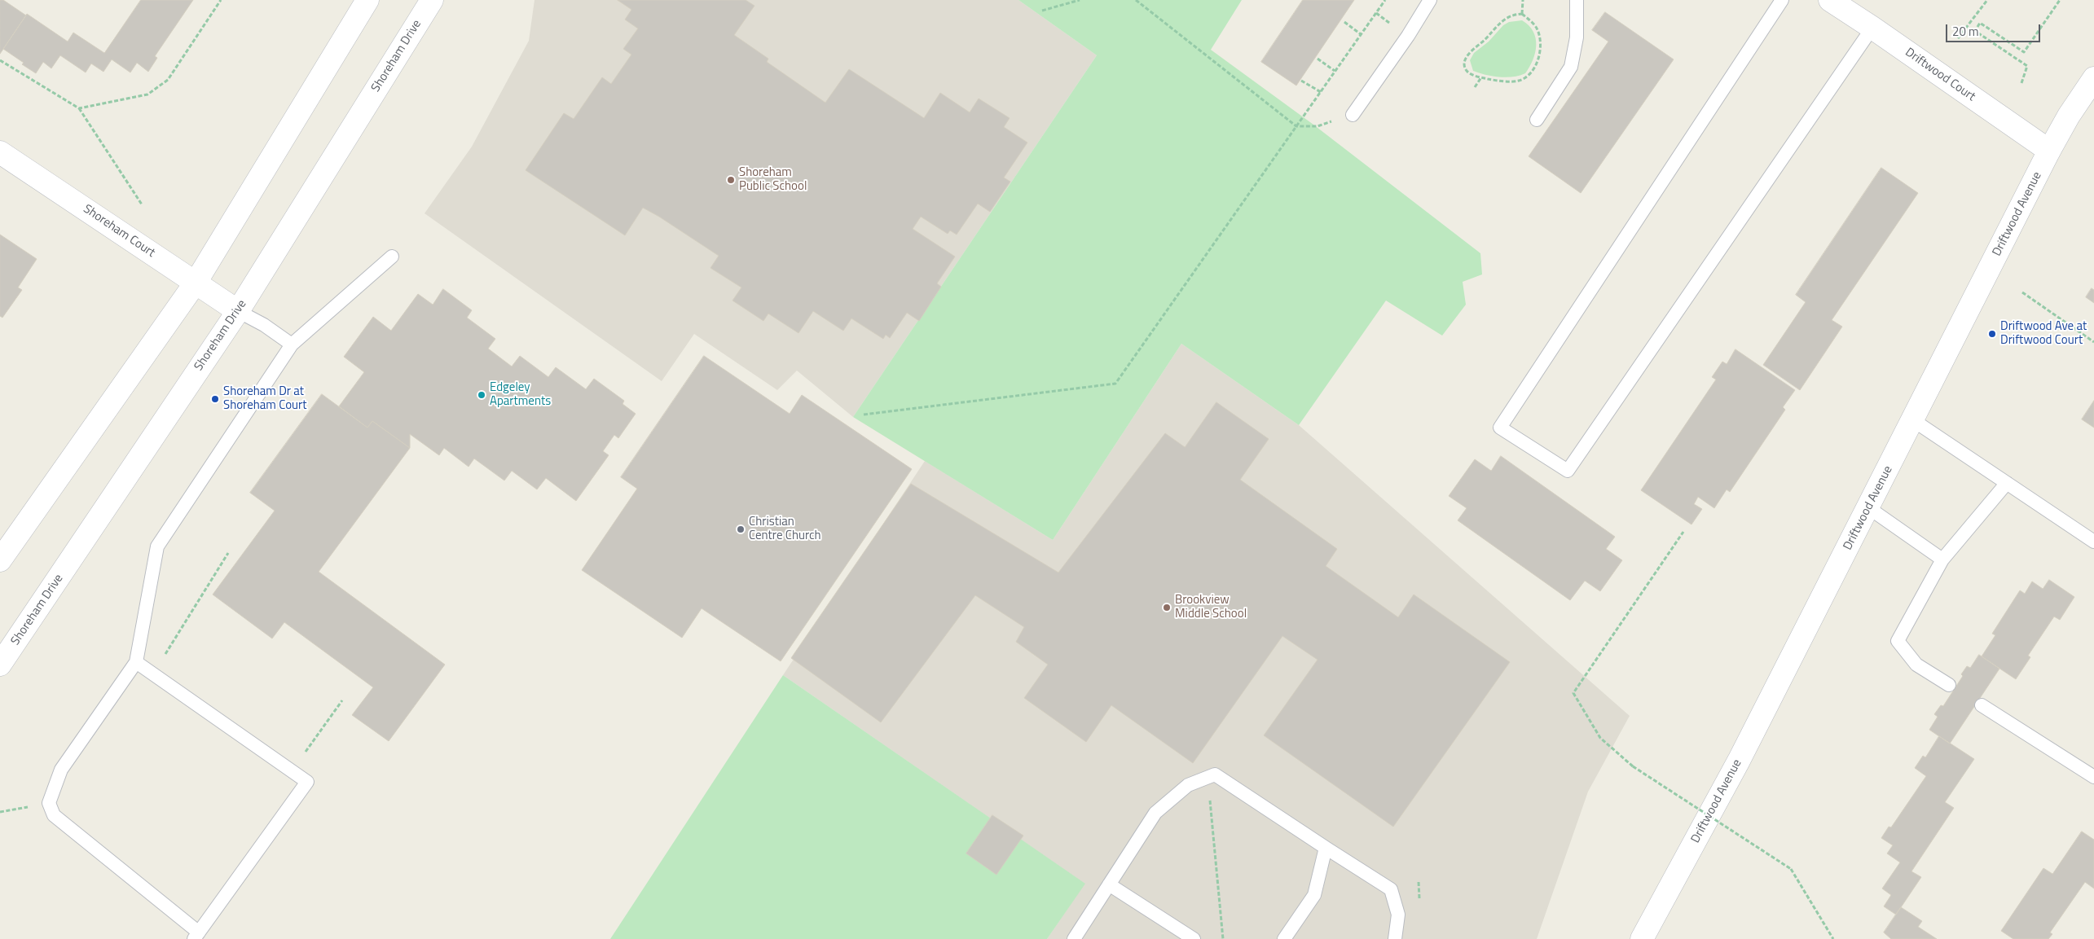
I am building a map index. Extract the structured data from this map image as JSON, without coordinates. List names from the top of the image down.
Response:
{
  "streets": {
    "street": [
      "Shoreham Drive",
      "Driftwood Court",
      "Driftwood Avenue",
      "Shoreham Court"
    ]
  },
  "crossings": [
    ["Shoreham Drive", "Shoreham Court"],
    ["Driftwood Court", "Driftwood Avenue"]
  ],
  "places": [
    "Shoreham Public School",
    "Driftwood Ave at Driftwood Court",
    "Edgeley Apartments",
    "Shoreham Dr at Shoreham Court",
    "Christian Centre Church",
    "Brookview Middle School"
  ],
  "scale_bar": "20 m"
}
